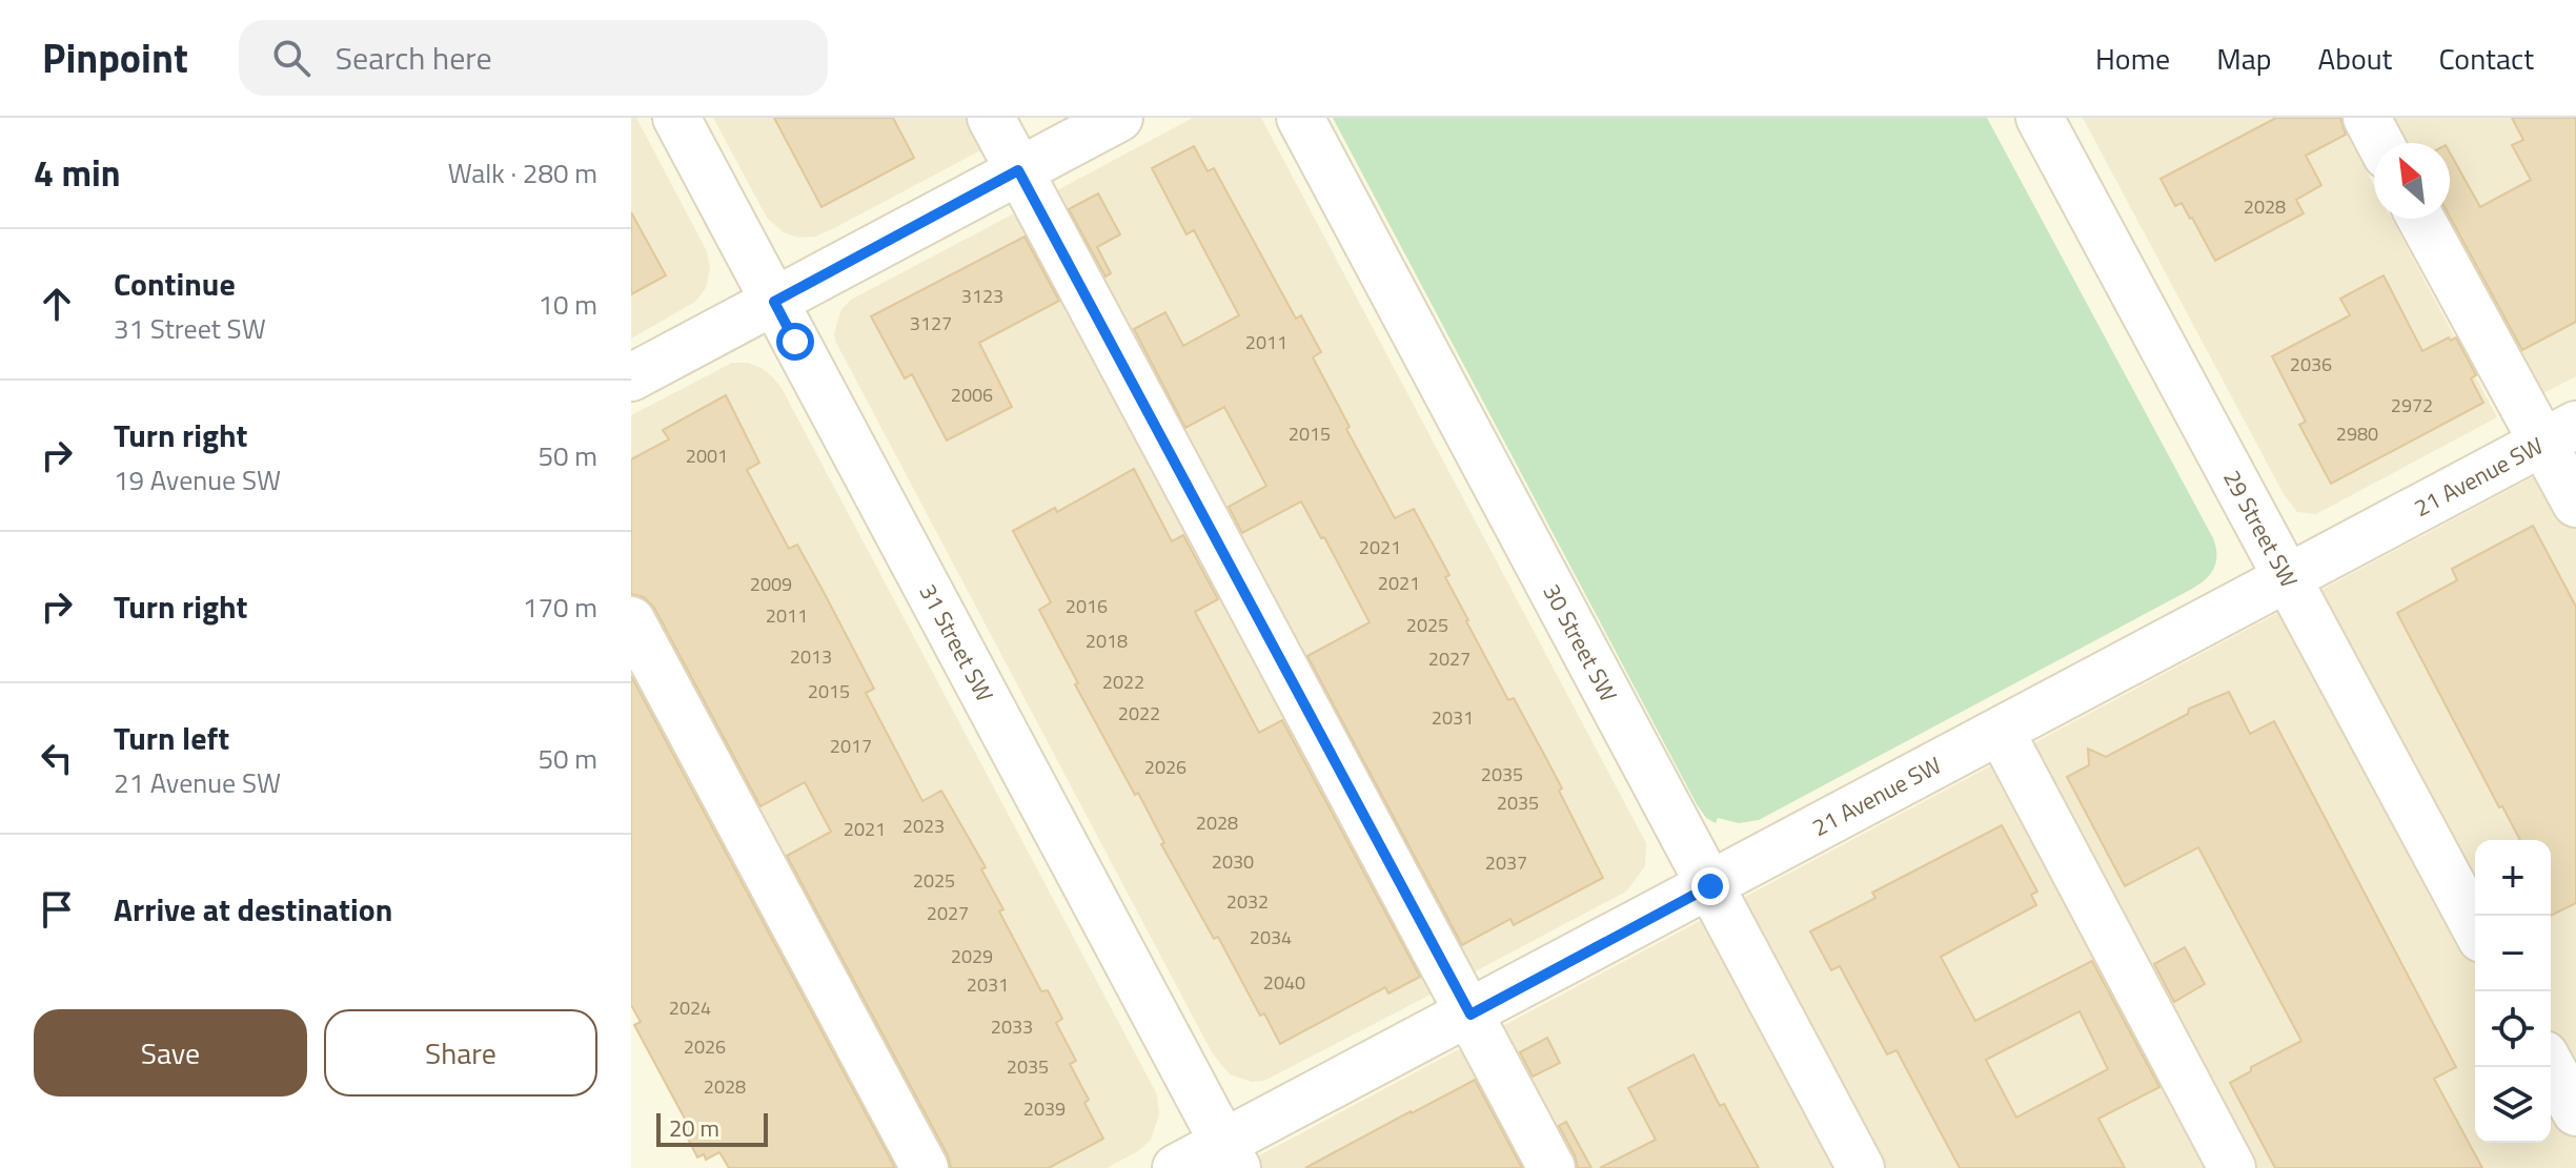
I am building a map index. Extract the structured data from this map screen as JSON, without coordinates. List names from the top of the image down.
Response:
{
  "streets": {
    "street": [
      "21 Avenue SW",
      "29 Street SW",
      "30 Street SW",
      "31 Street SW"
    ]
  },
  "crossings": [
    ["21 Avenue SW", "29 Street SW"],
    ["21 Avenue SW", "30 Street SW"],
    ["21 Avenue SW", "31 Street SW"]
  ],
  "house_numbers": [
    "2028",
    "3123",
    "3127",
    "2011",
    "2036",
    "2006",
    "2972",
    "2015",
    "2980",
    "2001",
    "2021",
    "2021",
    "2009",
    "2016",
    "2011",
    "2025",
    "2018",
    "2013",
    "2027",
    "2022",
    "2015",
    "2022",
    "2031",
    "2017",
    "2026",
    "2035",
    "2035",
    "2028",
    "2023",
    "2021",
    "2030",
    "2037",
    "2025",
    "2032",
    "2027",
    "2034",
    "2029",
    "2040",
    "2031",
    "2024",
    "2033",
    "2026",
    "2035",
    "2028",
    "2039"
  ],
  "scale_bar": "20 m",
  "north": "top left",
  "page": {
    "header": "Pinpoint",
    "search": "Search here",
    "nav": [
      "Home",
      "Map",
      "About",
      "Contact"
    ],
    "heading": ["4 min", "Walk · 280 m"],
    "list": [
      ["Continue", "31 Street SW", "10 m"],
      ["Turn right", "19 Avenue SW", "50 m"],
      ["Turn right", "170 m"],
      ["Turn left", "21 Avenue SW", "50 m"],
      "Arrive at destination"
    ],
    "map_buttons": ["+", "−"],
    "buttons": ["Save", "Share"],
    "scale": "20 m"
  }
}
